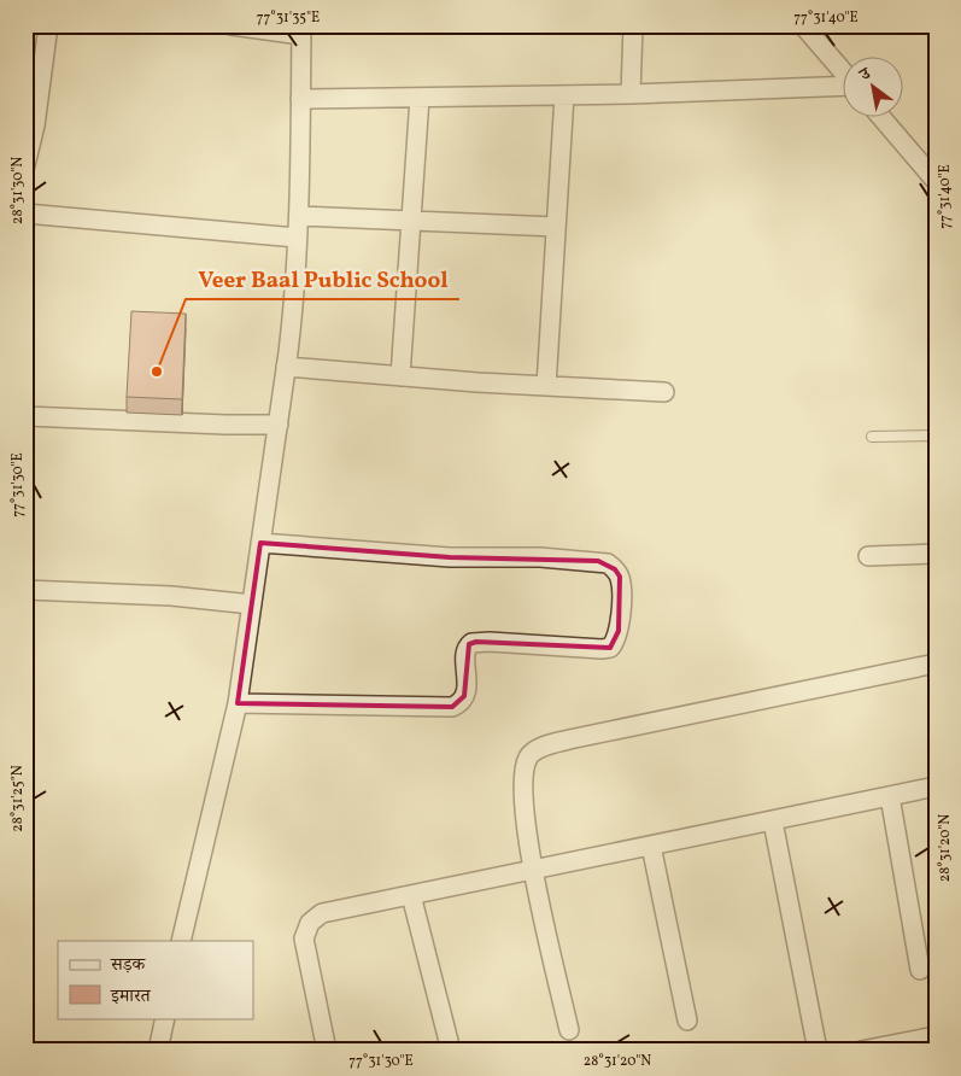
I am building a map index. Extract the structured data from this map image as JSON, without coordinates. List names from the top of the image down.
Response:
{
  "places": ["Veer Baal Public School"],
  "legend": ["सड़क", "इमारत"],
  "north": "top left",
  "coordinates": [
    "77°31'35\"E",
    "77°31'40\"E",
    "28°31'30\"N",
    "77°31'30\"E",
    "28°31'25\"N",
    "28°31'20\"N"
  ]
}
